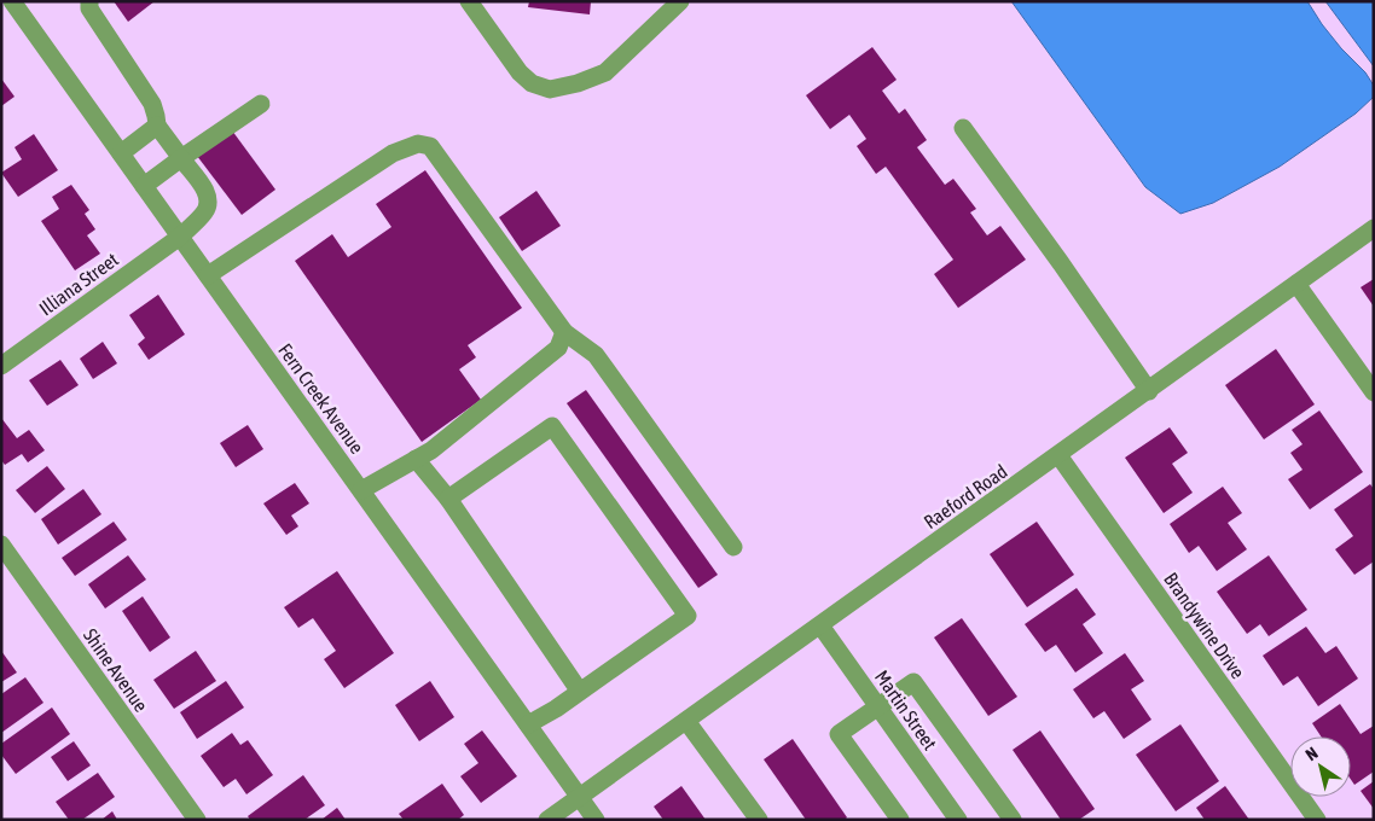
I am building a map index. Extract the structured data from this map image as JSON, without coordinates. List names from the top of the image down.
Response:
{
  "streets": {
    "street": [
      "Illiana Street",
      "Fern Creek Avenue",
      "Raeford Road",
      "Brandywine Drive",
      "Shine Avenue",
      "Martin Street"
    ]
  },
  "crossings": [
    ["Illiana Street", "Fern Creek Avenue"],
    ["Fern Creek Avenue", "Raeford Road"],
    ["Raeford Road", "Brandywine Drive"],
    ["Raeford Road", "Martin Street"]
  ],
  "north": "top left"
}
